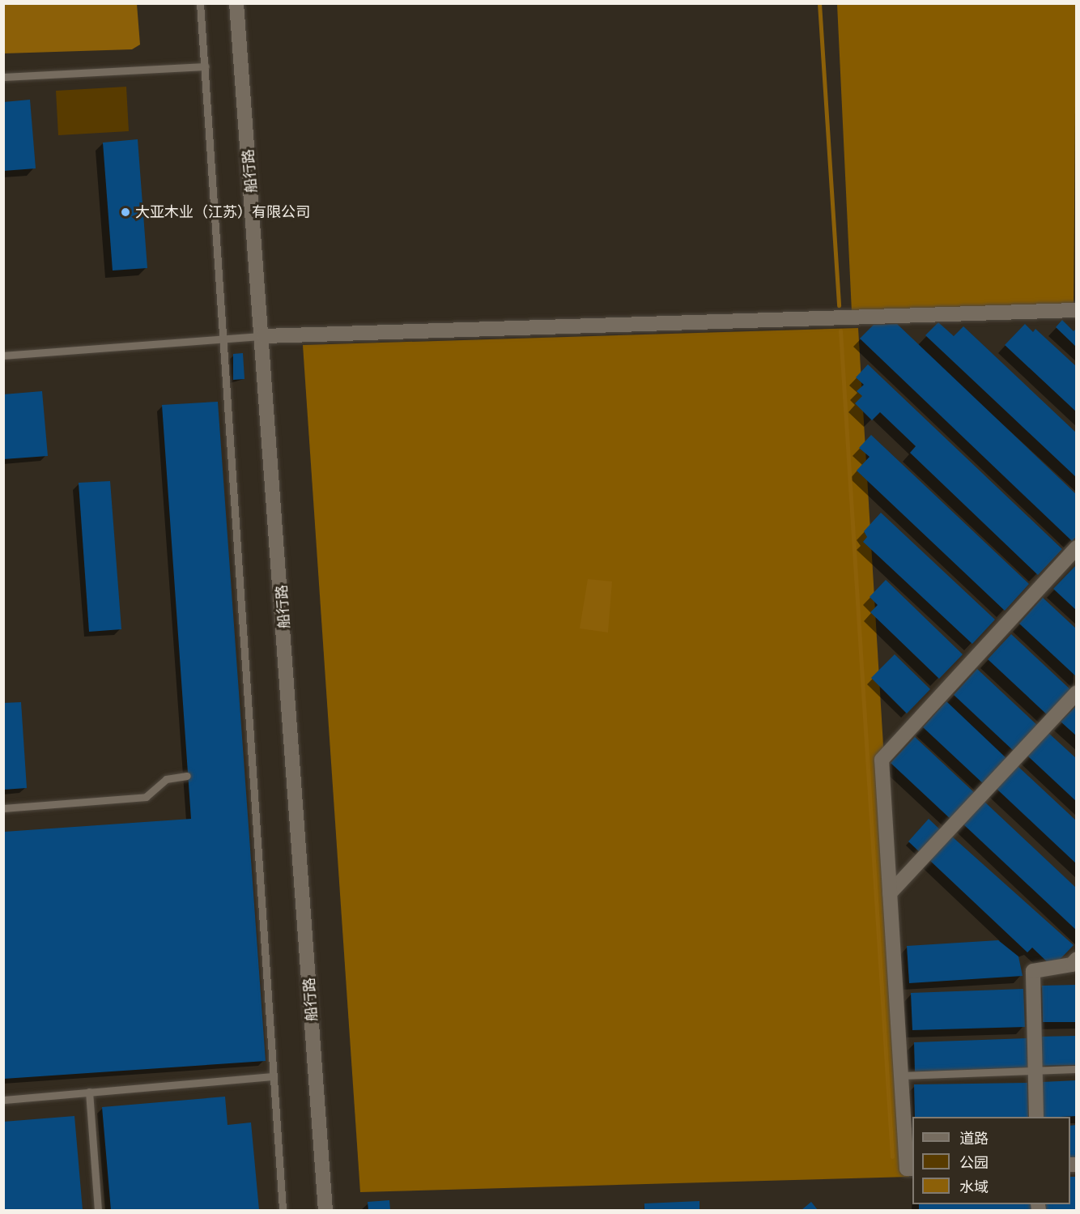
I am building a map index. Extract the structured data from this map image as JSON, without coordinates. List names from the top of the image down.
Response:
{
  "streets": {
    "street": ["船行路"]
  },
  "places": ["大亚木业（江苏）有限公司"],
  "legend": ["道路", "公园", "水域"]
}
